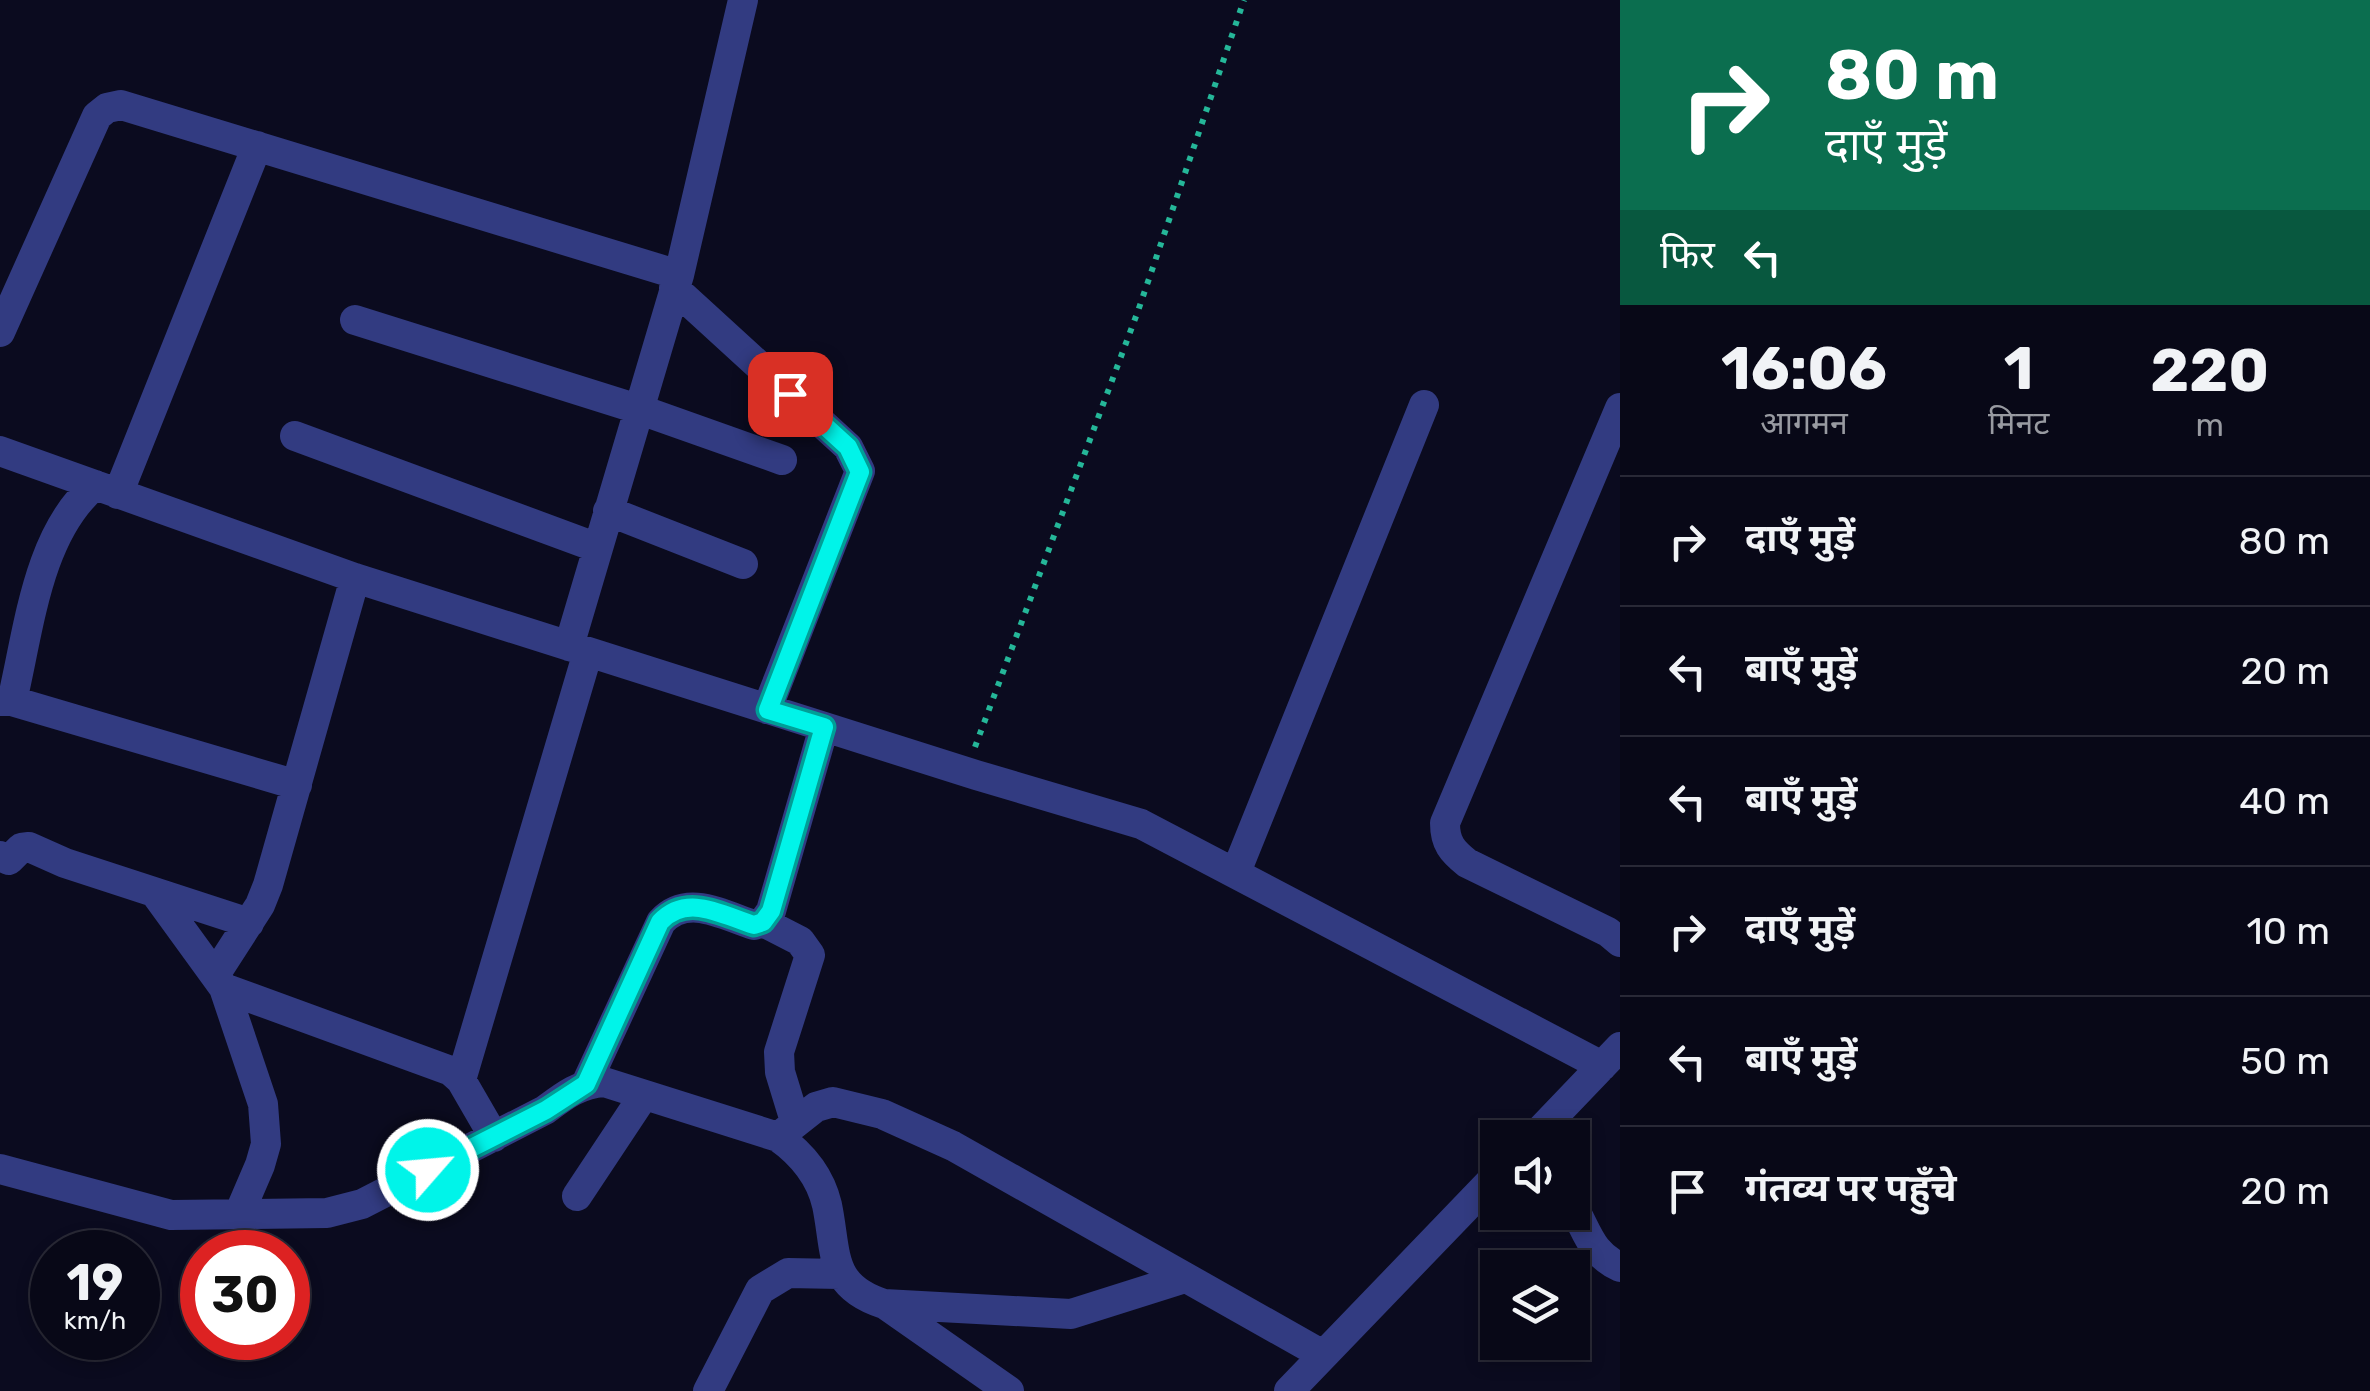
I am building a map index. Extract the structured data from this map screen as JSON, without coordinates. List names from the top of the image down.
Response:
{
  "page": {
    "turn": ["80 m", "दाएँ मुड़ें"],
    "then": "फिर",
    "eta": [
      "16:06",
      "आगमन",
      "1",
      "मिनट",
      "220",
      "m"
    ],
    "list": [
      {
        "name": "दाएँ मुड़ें",
        "value": "80 m"
      },
      {
        "name": "बाएँ मुड़ें",
        "value": "20 m"
      },
      {
        "name": "बाएँ मुड़ें",
        "value": "40 m"
      },
      {
        "name": "दाएँ मुड़ें",
        "value": "10 m"
      },
      {
        "name": "बाएँ मुड़ें",
        "value": "50 m"
      },
      {
        "name": "गंतव्य पर पहुँचे",
        "value": "20 m"
      }
    ],
    "speed": "19 km/h",
    "limit": "30"
  }
}
